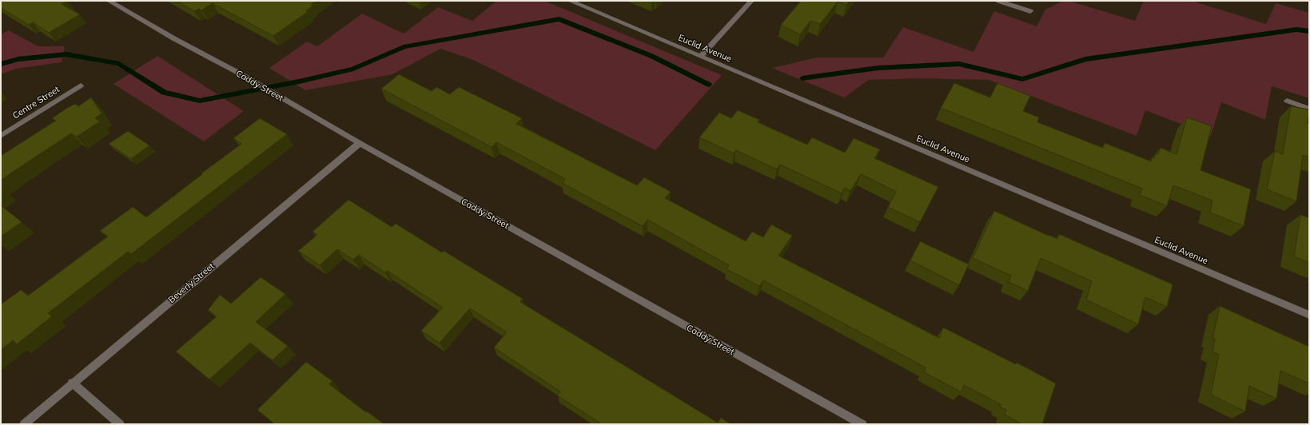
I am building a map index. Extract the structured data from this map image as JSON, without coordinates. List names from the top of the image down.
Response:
{
  "streets": {
    "street": [
      "Euclid Avenue",
      "Caddy Street",
      "Centre Street",
      "Beverly Street"
    ]
  },
  "crossings": [
    ["Caddy Street", "Beverly Street"]
  ]
}
